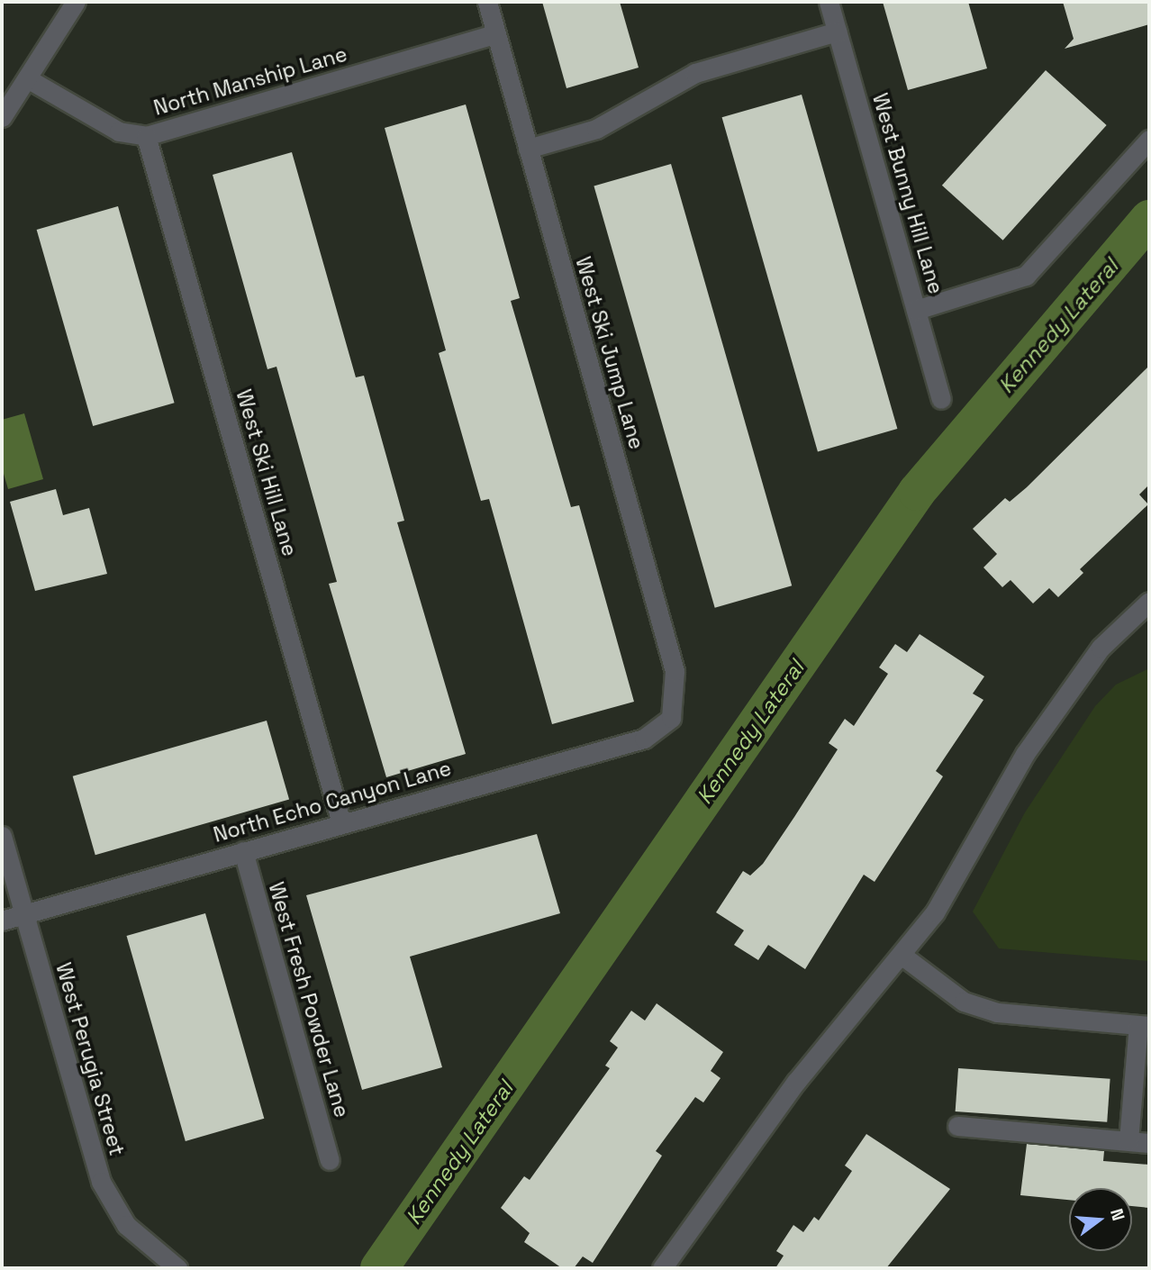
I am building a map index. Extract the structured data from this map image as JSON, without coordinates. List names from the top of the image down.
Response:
{
  "streets": {
    "street": [
      "North Manship Lane",
      "West Bunny Hill Lane",
      "West Ski Jump Lane",
      "West Ski Hill Lane",
      "North Echo Canyon Lane",
      "West Fresh Powder Lane",
      "West Perugia Street"
    ]
  },
  "crossings": [
    ["North Manship Lane", "West Ski Jump Lane"],
    ["North Manship Lane", "West Ski Hill Lane"],
    ["West Ski Jump Lane", "North Echo Canyon Lane"],
    ["West Ski Hill Lane", "North Echo Canyon Lane"],
    ["North Echo Canyon Lane", "West Fresh Powder Lane"],
    ["North Echo Canyon Lane", "West Perugia Street"]
  ],
  "water": ["Kennedy Lateral"],
  "north": "right"
}
